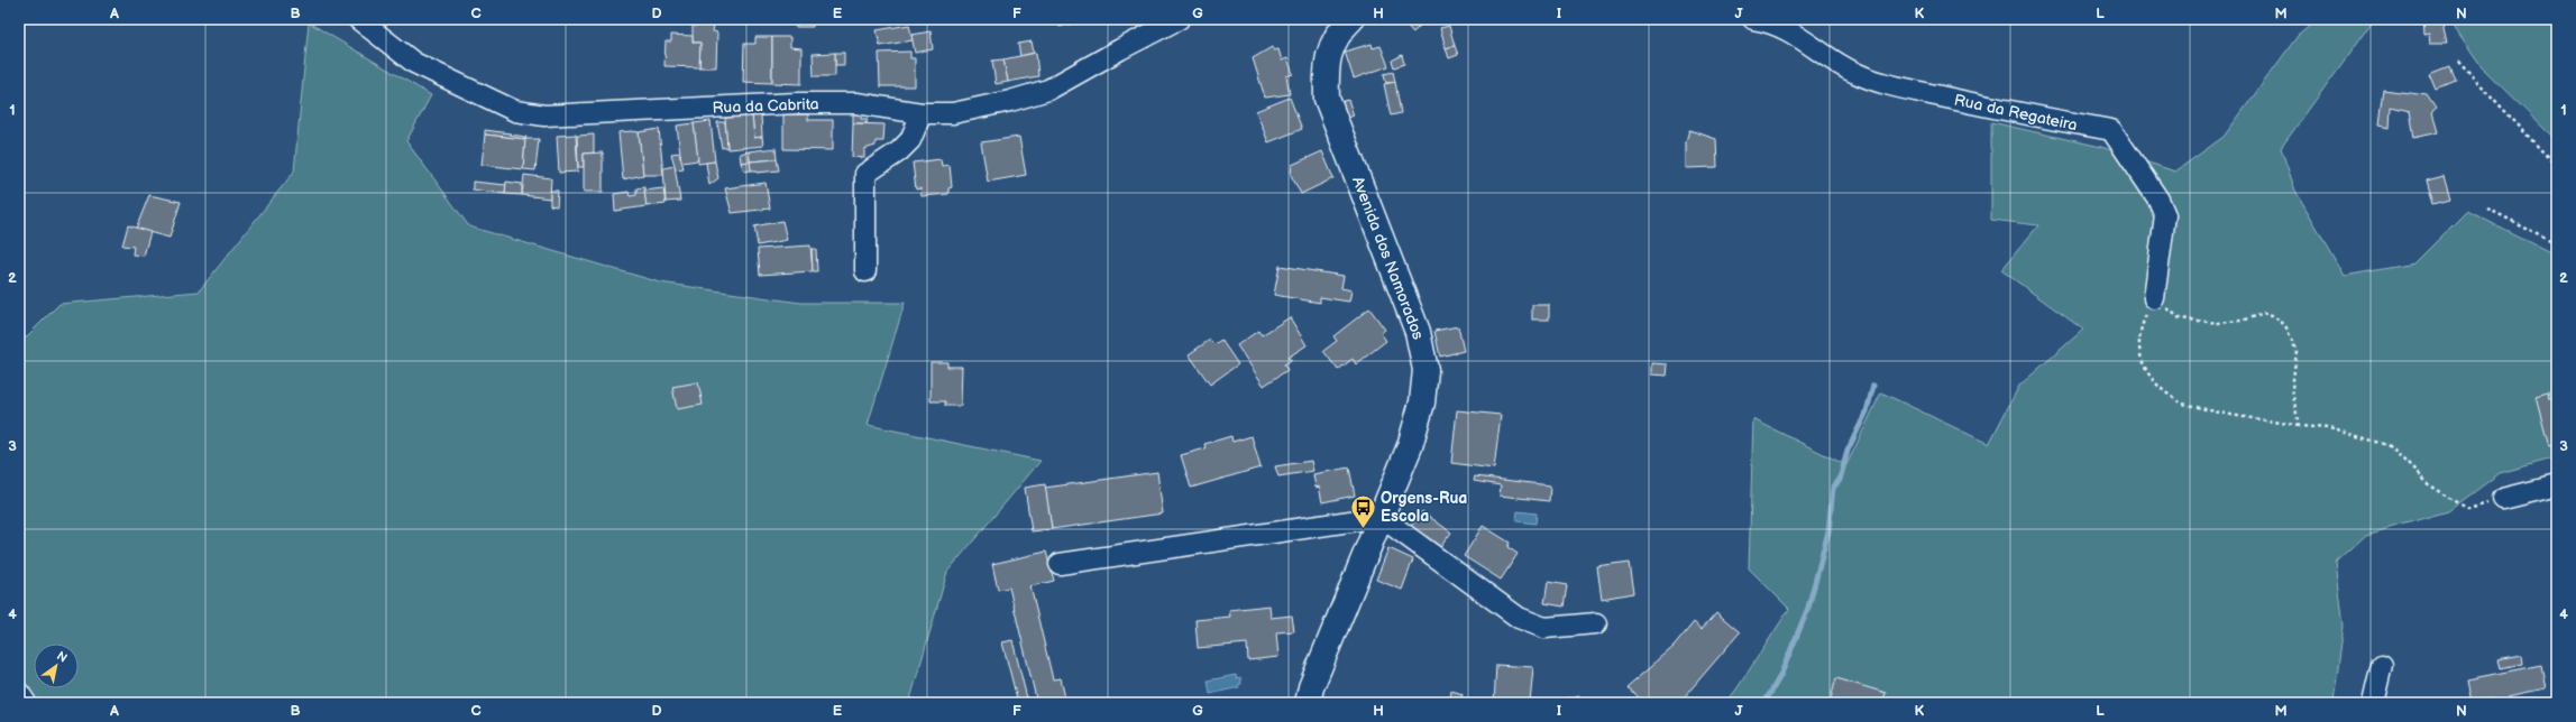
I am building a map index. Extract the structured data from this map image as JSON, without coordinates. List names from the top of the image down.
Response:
{
  "streets": {
    "street": ["Rua da Cabrita", "Rua da Regateira", "Avenida dos Namorados"]
  },
  "places": {
    "bus stop": ["Orgens-Rua Escola"]
  },
  "north": "top right",
  "grid": {
    "columns": [
      "A",
      "B",
      "C",
      "D",
      "E",
      "F",
      "G",
      "H",
      "I",
      "J",
      "K",
      "L",
      "M",
      "N"
    ],
    "rows": [
      "1",
      "2",
      "3",
      "4"
    ]
  }
}
